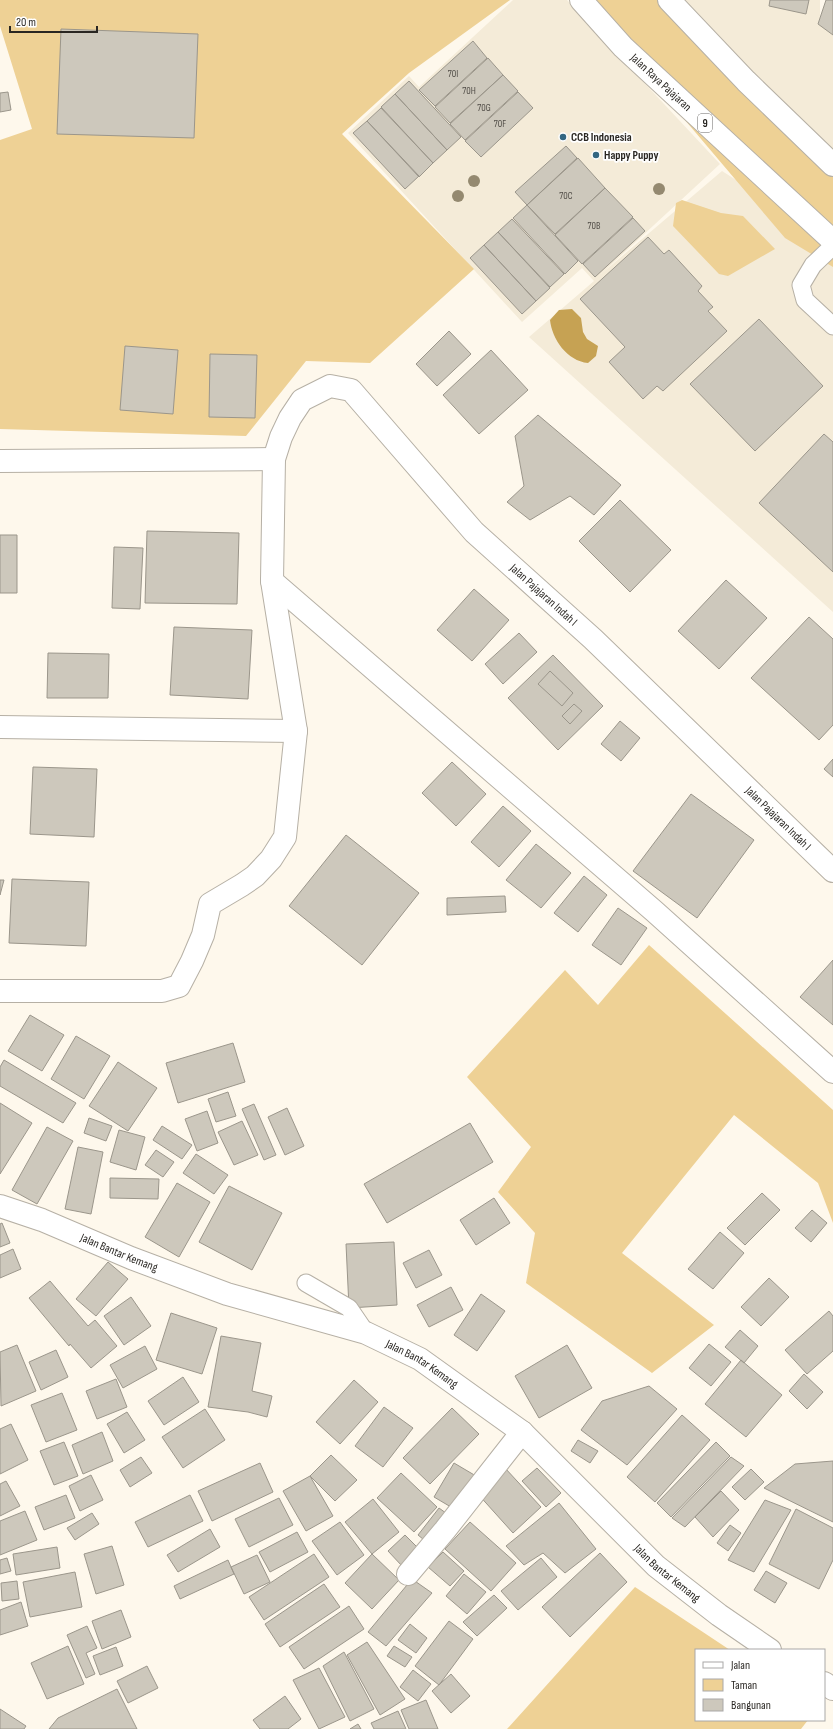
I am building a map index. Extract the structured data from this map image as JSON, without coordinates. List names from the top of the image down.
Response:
{
  "streets": {
    "main road": [
      "Jalan Raya Pajajaran",
      "9",
      "Jalan Pajajaran Indah I",
      "Jalan Bantar Kemang"
    ]
  },
  "places": ["CCB Indonesia", "Happy Puppy"],
  "house_numbers": [
    "70I",
    "70H",
    "70G",
    "70F",
    "70C",
    "70B"
  ],
  "legend": ["Jalan", "Taman", "Bangunan"],
  "scale_bar": "20 m"
}
